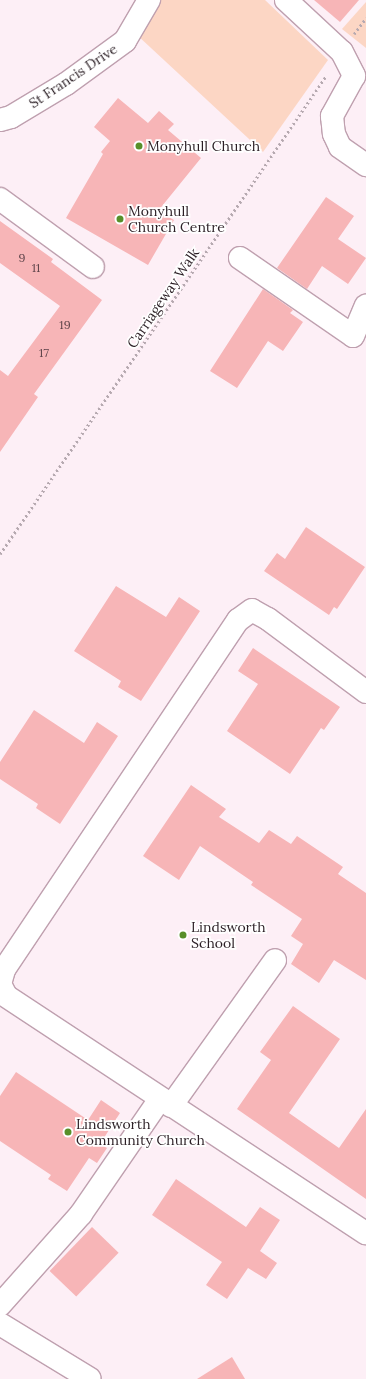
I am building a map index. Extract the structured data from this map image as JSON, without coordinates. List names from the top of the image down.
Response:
{
  "streets": {
    "street": ["St Francis Drive"],
    "path": ["Carriageway Walk"]
  },
  "places": [
    "Monyhull Church",
    "Monyhull Church Centre",
    "Lindsworth School",
    "Lindsworth Community Church"
  ],
  "house_numbers": [
    "9",
    "11",
    "19",
    "17"
  ]
}
